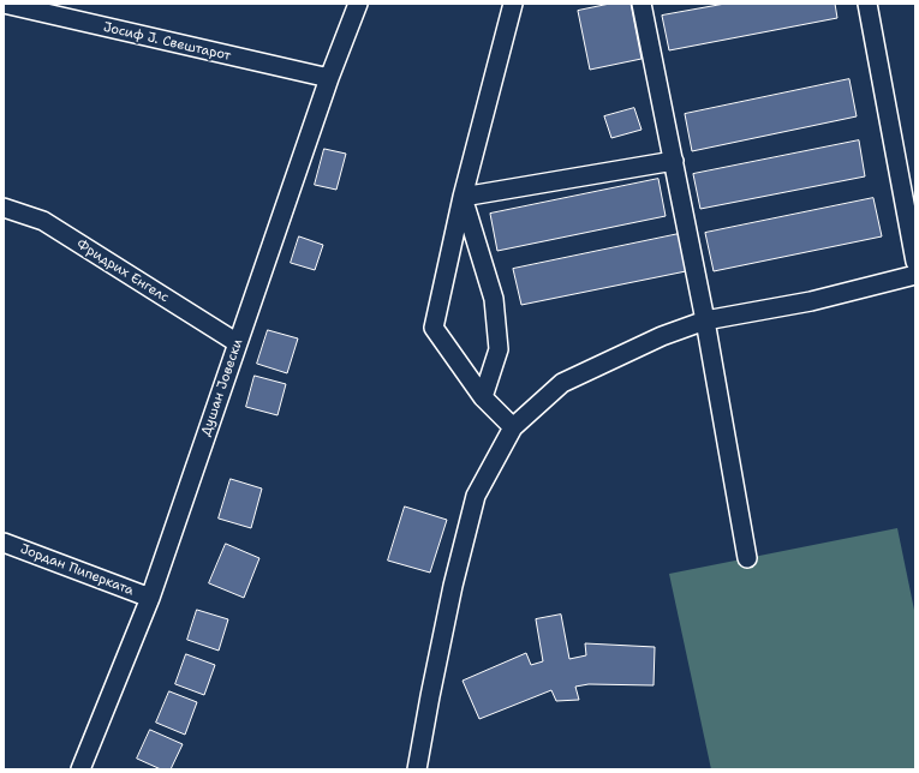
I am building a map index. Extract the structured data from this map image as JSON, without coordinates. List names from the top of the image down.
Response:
{
  "streets": {
    "street": [
      "Јосиф Ј. Свештарот",
      "Фридрих Енгелс",
      "Душан Јовески",
      "Јордан Пиперката"
    ]
  },
  "crossings": [
    ["Јосиф Ј. Свештарот", "Душан Јовески"],
    ["Фридрих Енгелс", "Душан Јовески"],
    ["Душан Јовески", "Јордан Пиперката"]
  ]
}
